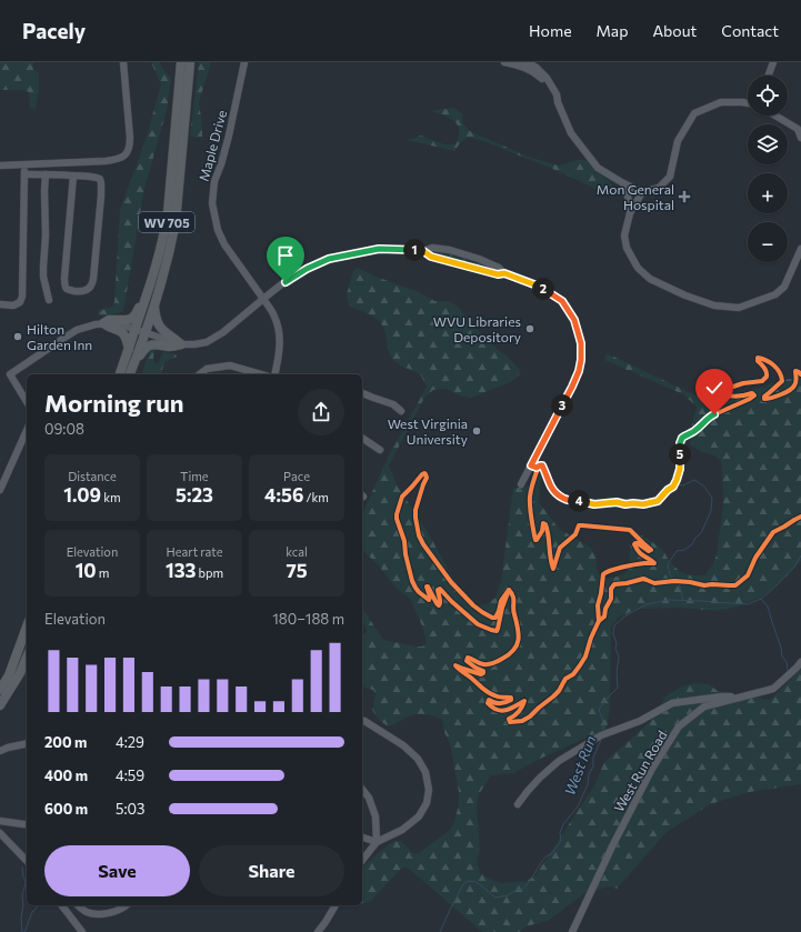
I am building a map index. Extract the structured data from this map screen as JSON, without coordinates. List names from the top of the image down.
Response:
{
  "streets": {
    "main road": ["WV 705"],
    "street": ["Maple Drive", "West Run Road"]
  },
  "water": ["West Run"],
  "places": {
    "health": ["Mon General Hospital"],
    "other": ["WVU Libraries Depository", "Hilton Garden Inn", "West Virginia University"]
  },
  "page": {
    "header": "Pacely",
    "nav": [
      "Home",
      "Map",
      "About",
      "Contact"
    ],
    "map_buttons": ["+", "−"],
    "pins": [
      "1",
      "2",
      "3",
      "5",
      "4"
    ],
    "heading": ["Morning run", "09:08"],
    "stats": [
      ["Distance", "1.09 km"],
      ["Time", "5:23"],
      ["Pace", "4:56 /km"],
      ["Elevation", "10 m"],
      ["Heart rate", "133 bpm"],
      ["kcal", "75"]
    ],
    "chart": ["Elevation", "180–188 m"],
    "list": [
      {
        "name": "200 m",
        "note": "4:29"
      },
      {
        "name": "400 m",
        "note": "4:59"
      },
      {
        "name": "600 m",
        "note": "5:03"
      }
    ],
    "buttons": ["Save", "Share"]
  }
}
